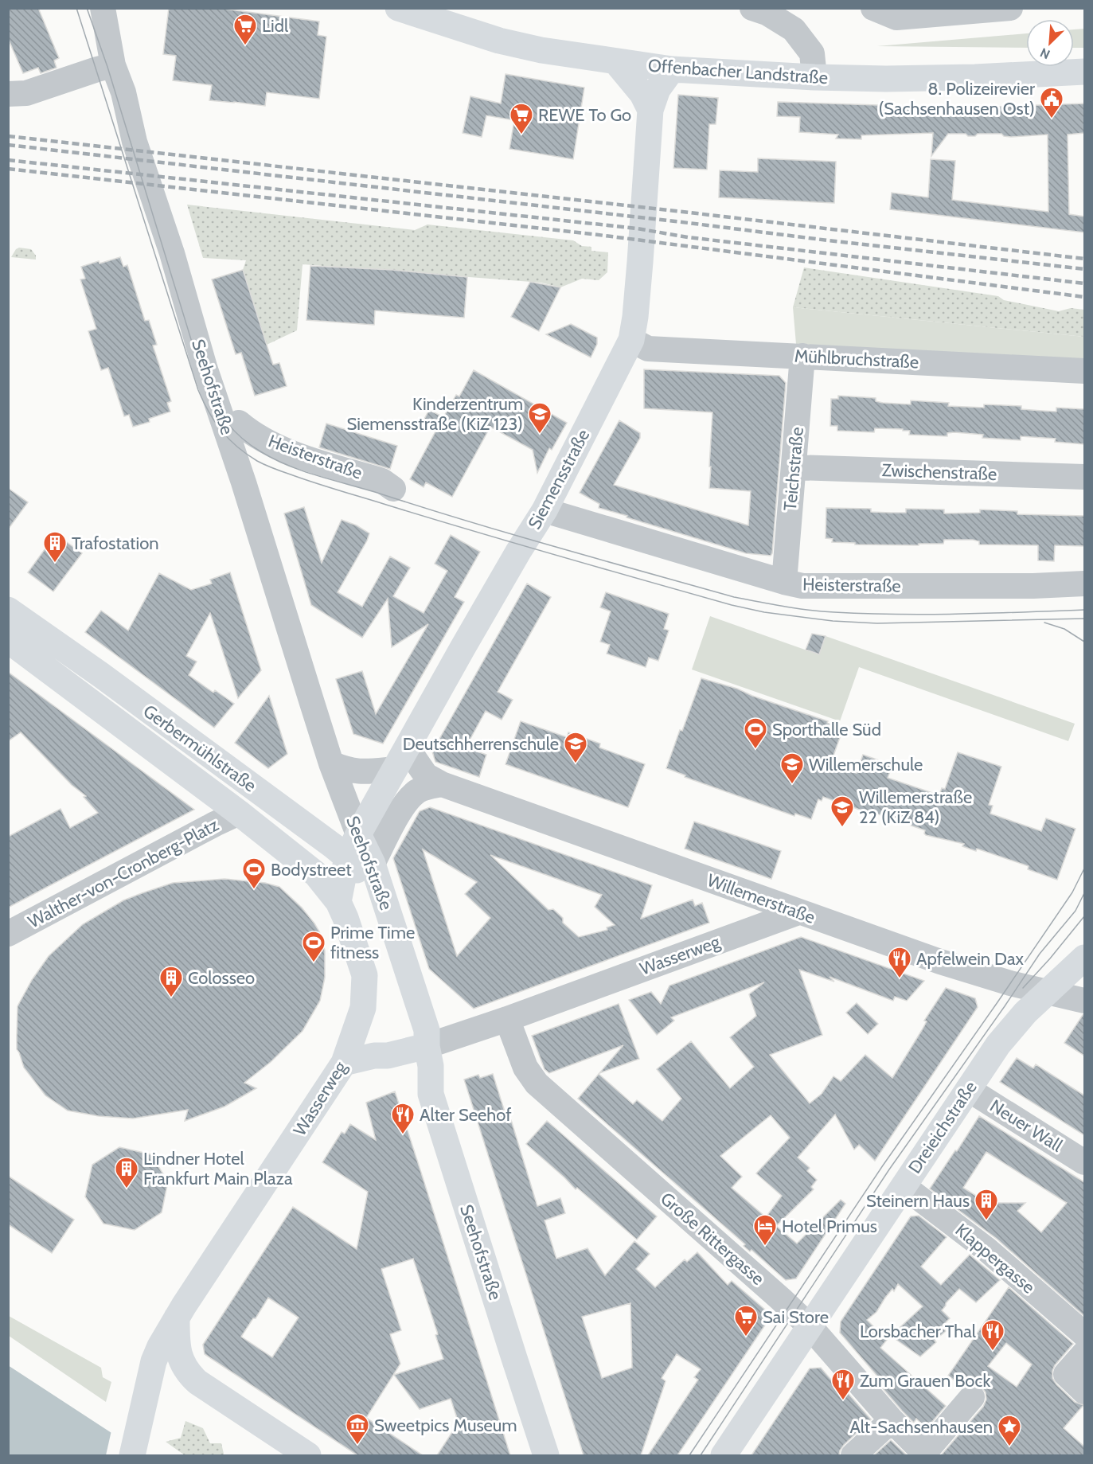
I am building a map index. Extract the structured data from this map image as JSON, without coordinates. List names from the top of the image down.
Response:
{
  "streets": {
    "main road": [
      "Offenbacher Landstraße",
      "Seehofstraße",
      "Siemensstraße",
      "Gerbermühlstraße",
      "Wasserweg",
      "Dreieichstraße"
    ],
    "street": [
      "Mühlbruchstraße",
      "Heisterstraße",
      "Teichstraße",
      "Zwischenstraße",
      "Walther-von-Cronberg-Platz",
      "Willemerstraße",
      "Neuer Wall",
      "Große Rittergasse",
      "Klappergasse"
    ]
  },
  "crossings": [
    ["Offenbacher Landstraße", "Siemensstraße"],
    ["Mühlbruchstraße", "Teichstraße"],
    ["Mühlbruchstraße", "Siemensstraße"],
    ["Seehofstraße", "Siemensstraße"],
    ["Seehofstraße", "Gerbermühlstraße"],
    ["Seehofstraße", "Wasserweg"],
    ["Heisterstraße", "Teichstraße"],
    ["Heisterstraße", "Siemensstraße"],
    ["Teichstraße", "Zwischenstraße"],
    ["Siemensstraße", "Gerbermühlstraße"],
    ["Siemensstraße", "Willemerstraße"],
    ["Siemensstraße", "Wasserweg"],
    ["Gerbermühlstraße", "Walther-von-Cronberg-Platz"],
    ["Gerbermühlstraße", "Wasserweg"],
    ["Willemerstraße", "Wasserweg"],
    ["Willemerstraße", "Dreieichstraße"],
    ["Wasserweg", "Große Rittergasse"],
    ["Neuer Wall", "Dreieichstraße"],
    ["Dreieichstraße", "Große Rittergasse"],
    ["Dreieichstraße", "Klappergasse"]
  ],
  "places": {
    "supermarket": ["Lidl", "REWE To Go", "Sai Store"],
    "public building": ["8. Polizeirevier (Sachsenhausen Ost)"],
    "school or university": [
      "Kinderzentrum Siemensstraße (KiZ 123)",
      "Deutschherrenschule",
      "Willemerschule",
      "Willemerstraße 22 (KiZ 84)"
    ],
    "building": [
      "Trafostation",
      "Colosseo",
      "Lindner Hotel Frankfurt Main Plaza",
      "Steinern Haus"
    ],
    "sports": ["Sporthalle Süd", "Bodystreet", "Prime Time fitness"],
    "restaurant": [
      "Apfelwein Dax",
      "Alter Seehof",
      "Lorsbacher Thal",
      "Zum Grauen Bock"
    ],
    "hotel": ["Hotel Primus"],
    "museum": ["Sweetpics Museum"],
    "place": ["Alt-Sachsenhausen"]
  },
  "north": "bottom left"
}
